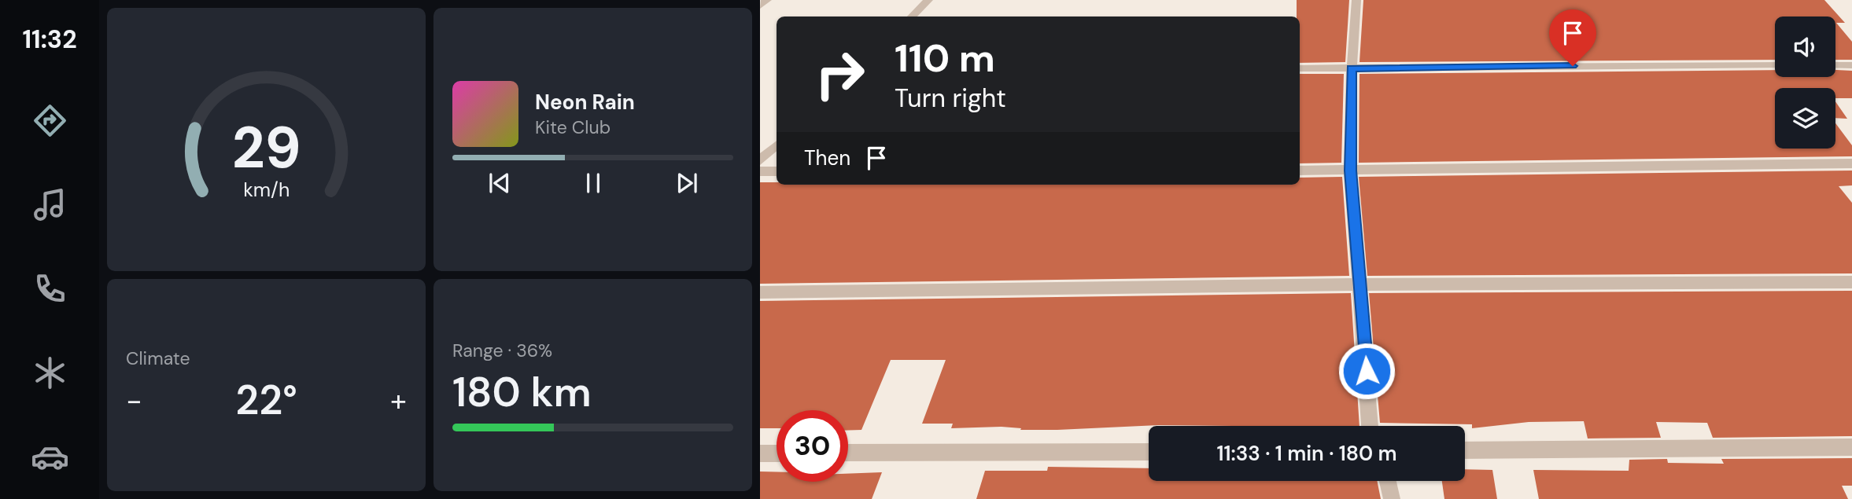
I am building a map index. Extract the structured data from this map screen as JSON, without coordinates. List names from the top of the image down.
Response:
{
  "page": {
    "tabs": "11:32",
    "turn": ["110 m", "Turn right"],
    "song": ["Neon Rain", "Kite Club"],
    "then": "Then",
    "tile": [
      "Climate",
      ["Range · 36%", "180 km"]
    ],
    "heat": ["−", "22°", "+"],
    "limit": "30",
    "trip": "11:33 · 1 min · 180 m",
    "gauge": ["29", "km/h"]
  }
}
